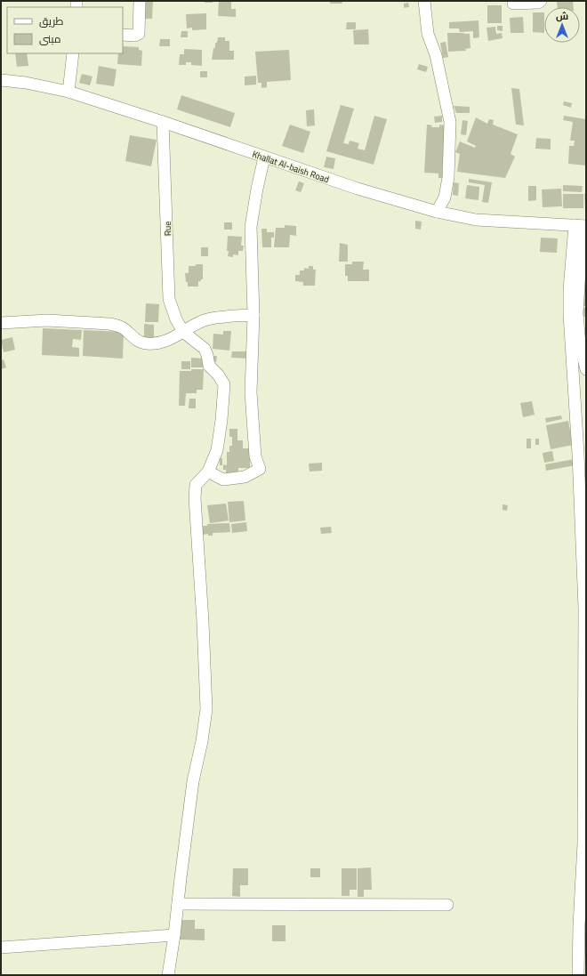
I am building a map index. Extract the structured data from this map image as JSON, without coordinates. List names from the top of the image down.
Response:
{
  "streets": {
    "street": ["Khallat Al-baish Road", "Rue"]
  },
  "crossings": [
    ["Khallat Al-baish Road", "Rue"]
  ],
  "legend": ["طريق", "مبنى"],
  "north": "top"
}
